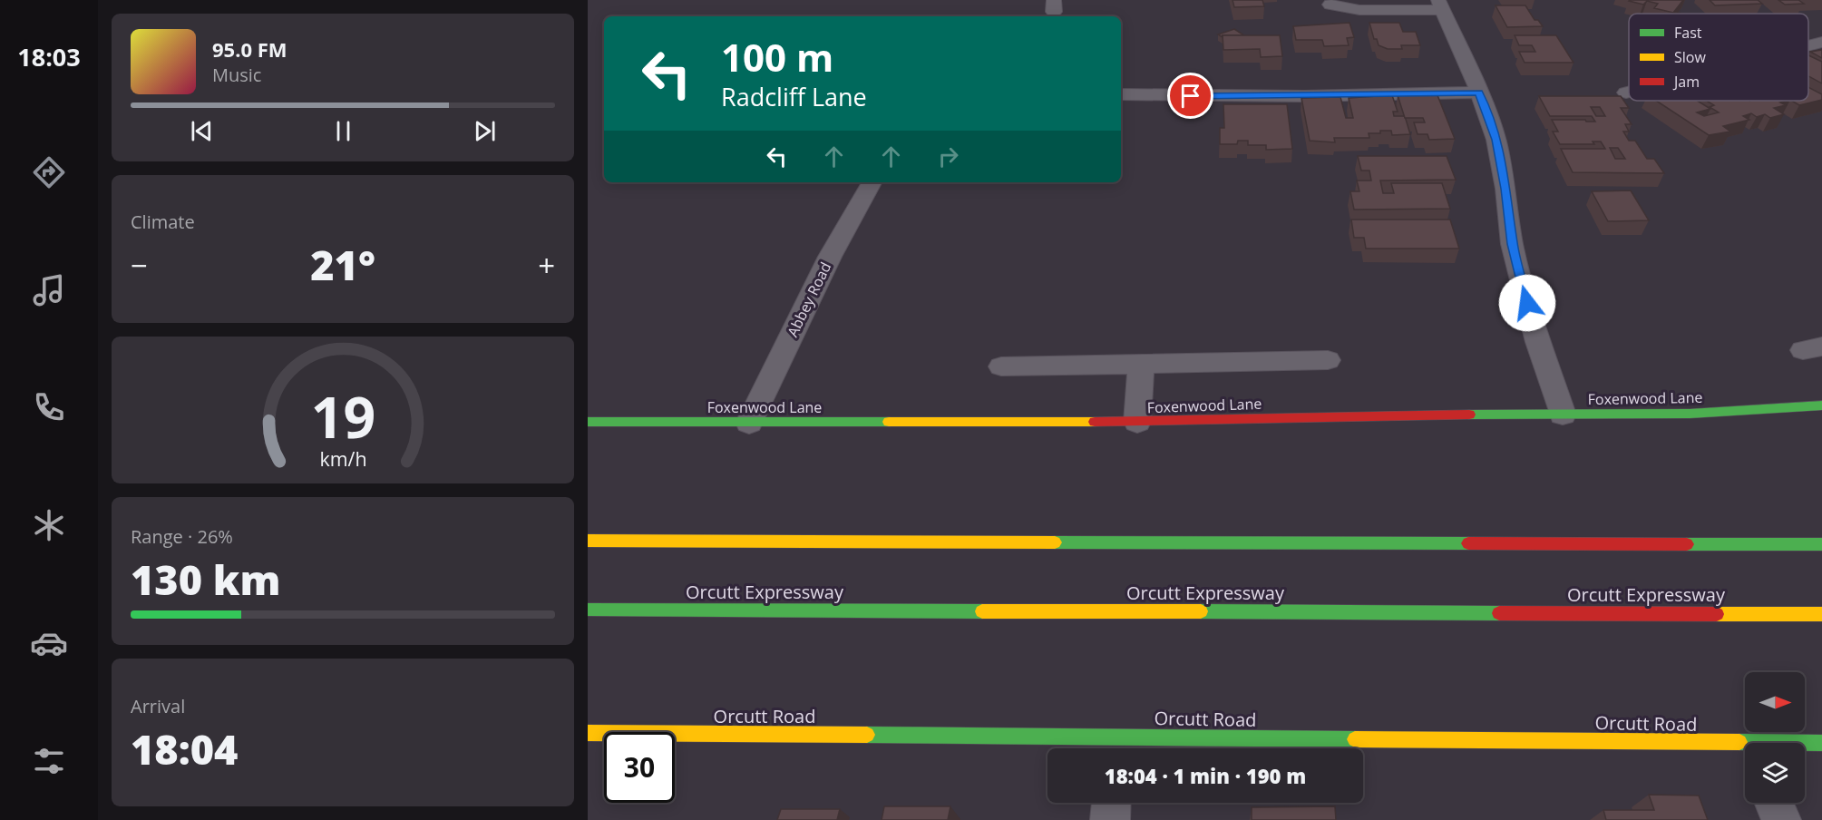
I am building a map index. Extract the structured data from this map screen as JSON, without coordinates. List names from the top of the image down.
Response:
{
  "streets": {
    "main road": ["Foxenwood Lane", "Orcutt Expressway", "Orcutt Road"],
    "street": ["Abbey Road"]
  },
  "crossings": [
    ["Abbey Road", "Foxenwood Lane"]
  ],
  "legend": ["Fast", "Slow", "Jam"],
  "north": "right",
  "page": {
    "tabs": "18:03",
    "turn": ["100 m", "Radcliff Lane"],
    "song": ["95.0 FM", "Music"],
    "tile": [
      "Climate",
      ["Range · 26%", "130 km"],
      ["Arrival", "18:04"]
    ],
    "heat": ["−", "21°", "+"],
    "limit": "30",
    "trip": "18:04 · 1 min · 190 m",
    "gauge": ["19", "km/h"]
  }
}
